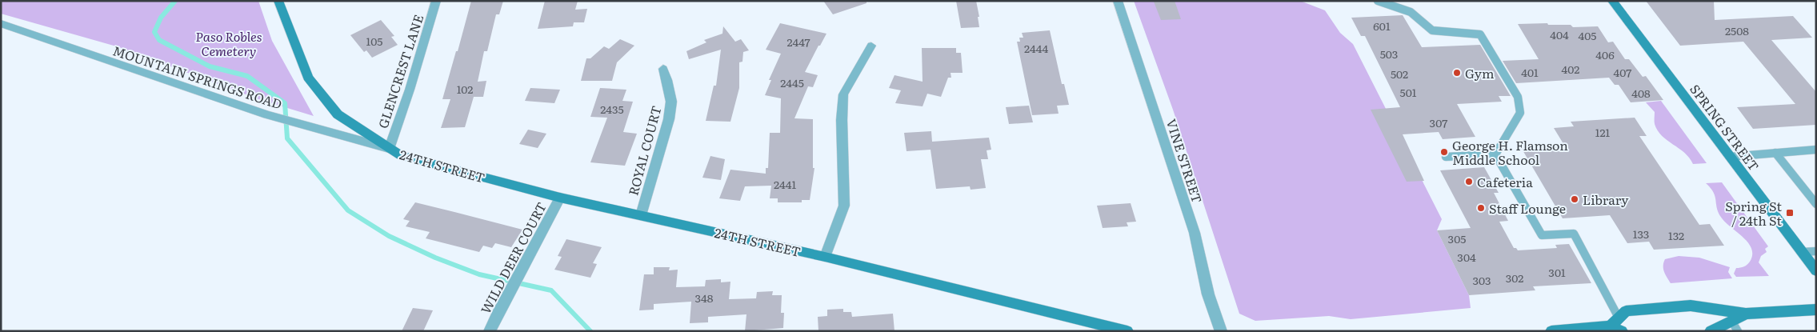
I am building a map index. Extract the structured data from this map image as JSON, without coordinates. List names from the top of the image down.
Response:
{
  "streets": {
    "main road": ["SPRING STREET", "24TH STREET"],
    "street": [
      "GLENCREST LANE",
      "MOUNTAIN SPRINGS ROAD",
      "ROYAL COURT",
      "VINE STREET",
      "WILD DEER COURT"
    ]
  },
  "crossings": [
    ["GLENCREST LANE", "MOUNTAIN SPRINGS ROAD"],
    ["GLENCREST LANE", "24TH STREET"],
    ["MOUNTAIN SPRINGS ROAD", "24TH STREET"],
    ["ROYAL COURT", "24TH STREET"],
    ["24TH STREET", "WILD DEER COURT"]
  ],
  "parks": ["Paso Robles Cemetery"],
  "places": {
    "other": [
      "Gym",
      "George H. Flamson Middle School",
      "Cafeteria",
      "Library",
      "Staff Lounge"
    ],
    "transit": ["Spring St / 24th St"]
  },
  "house_numbers": [
    "601",
    "2508",
    "404",
    "405",
    "105",
    "2447",
    "2444",
    "503",
    "406",
    "402",
    "401",
    "407",
    "502",
    "2445",
    "102",
    "501",
    "408",
    "2435",
    "307",
    "121",
    "2441",
    "133",
    "132",
    "305",
    "304",
    "301",
    "302",
    "303",
    "348"
  ]
}
